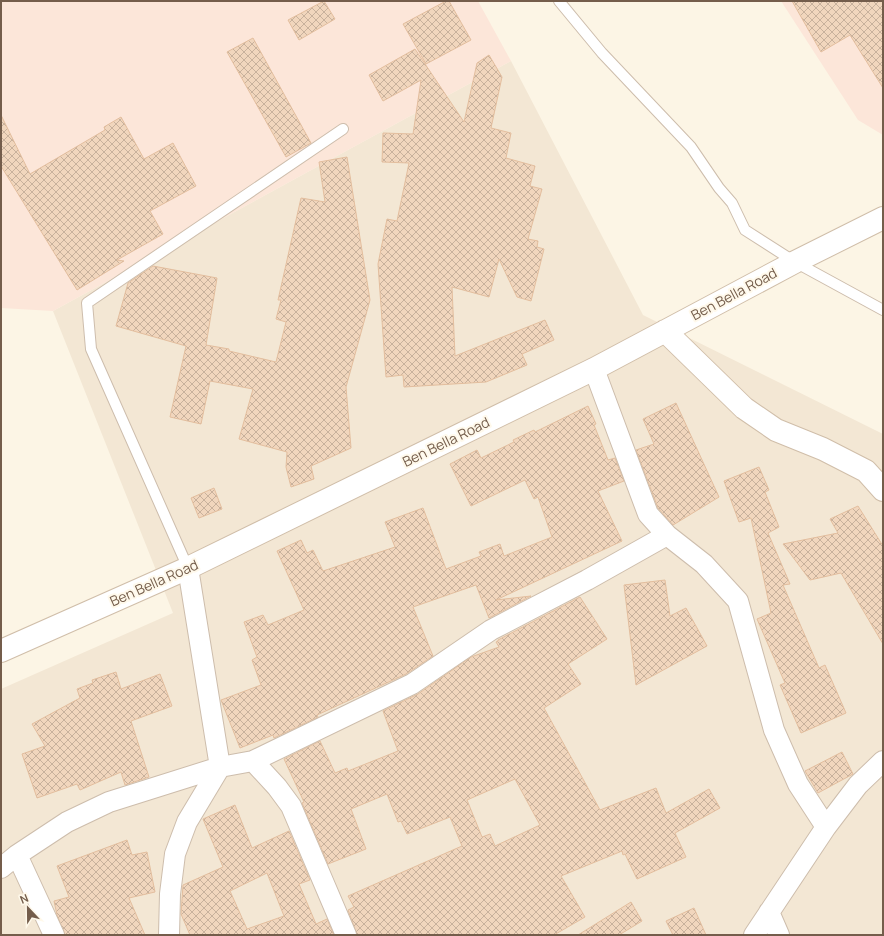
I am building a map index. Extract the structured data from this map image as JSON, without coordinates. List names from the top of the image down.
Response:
{
  "streets": {
    "main road": ["Ben Bella Road"]
  },
  "north": "top"
}
